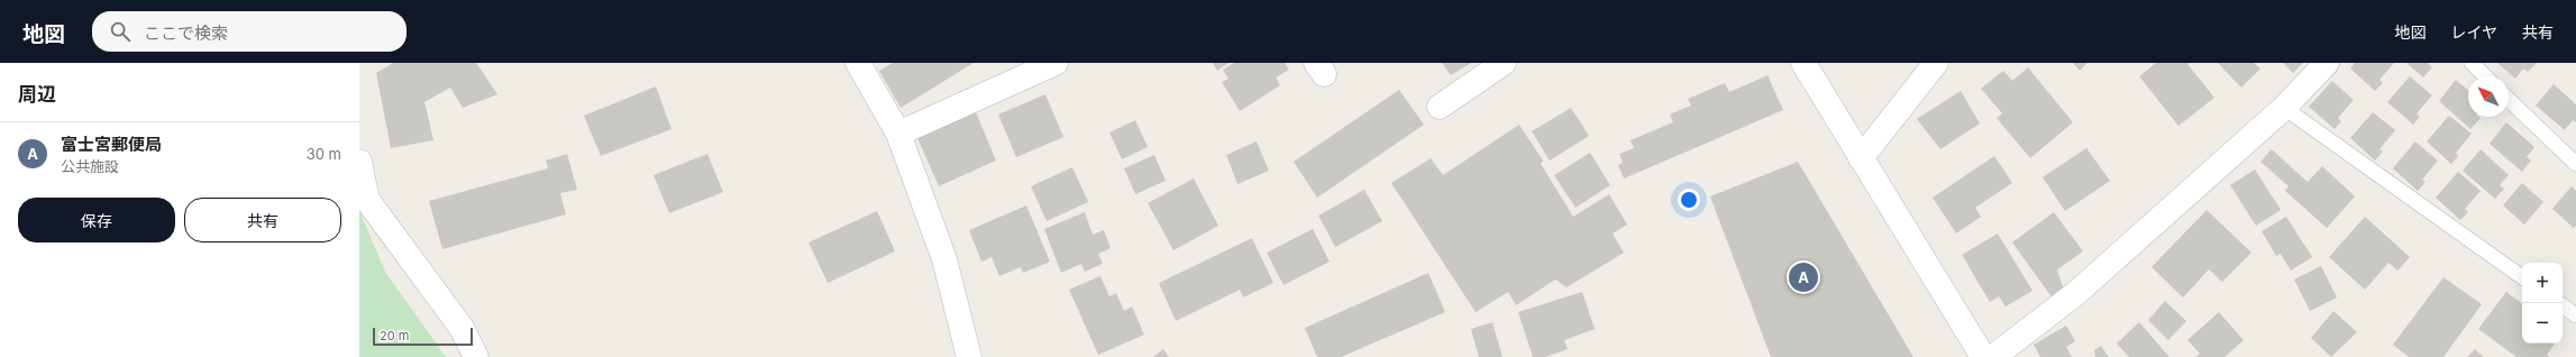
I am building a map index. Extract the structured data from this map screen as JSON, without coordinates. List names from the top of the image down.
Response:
{
  "scale_bar": "20 m",
  "north": "top left",
  "page": {
    "header": "地図",
    "search": "ここで検索",
    "nav": ["地図", "レイヤ", "共有"],
    "heading": "周辺",
    "list": [
      {
        "mark": "A",
        "name": "富士宮郵便局",
        "note": "公共施設",
        "value": "30 m"
      }
    ],
    "buttons": ["保存", "共有"],
    "pins": "A",
    "map_buttons": ["+", "−"],
    "scale": "20 m"
  }
}
